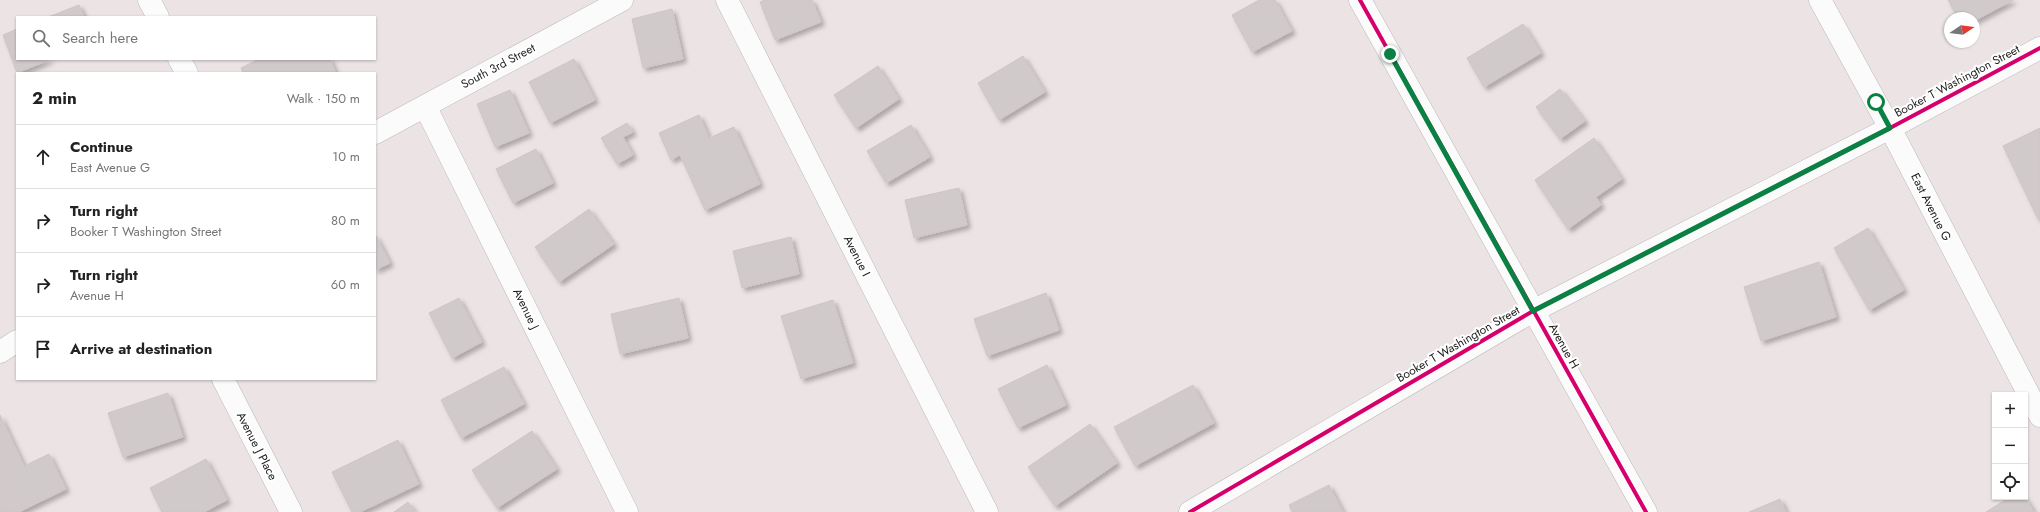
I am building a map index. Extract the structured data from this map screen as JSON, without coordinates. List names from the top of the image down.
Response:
{
  "streets": {
    "street": [
      "South 3rd Street",
      "Booker T Washington Street",
      "East Avenue G",
      "Avenue I",
      "Avenue J",
      "Avenue H",
      "Avenue J Place"
    ]
  },
  "crossings": [
    ["South 3rd Street", "Avenue J"],
    ["Booker T Washington Street", "East Avenue G"],
    ["Booker T Washington Street", "Avenue H"]
  ],
  "north": "right",
  "page": {
    "search": "Search here",
    "heading": ["2 min", "Walk · 150 m"],
    "list": [
      ["Continue", "East Avenue G", "10 m"],
      ["Turn right", "Booker T Washington Street", "80 m"],
      ["Turn right", "Avenue H", "60 m"],
      "Arrive at destination"
    ],
    "map_buttons": ["+", "−"]
  }
}
